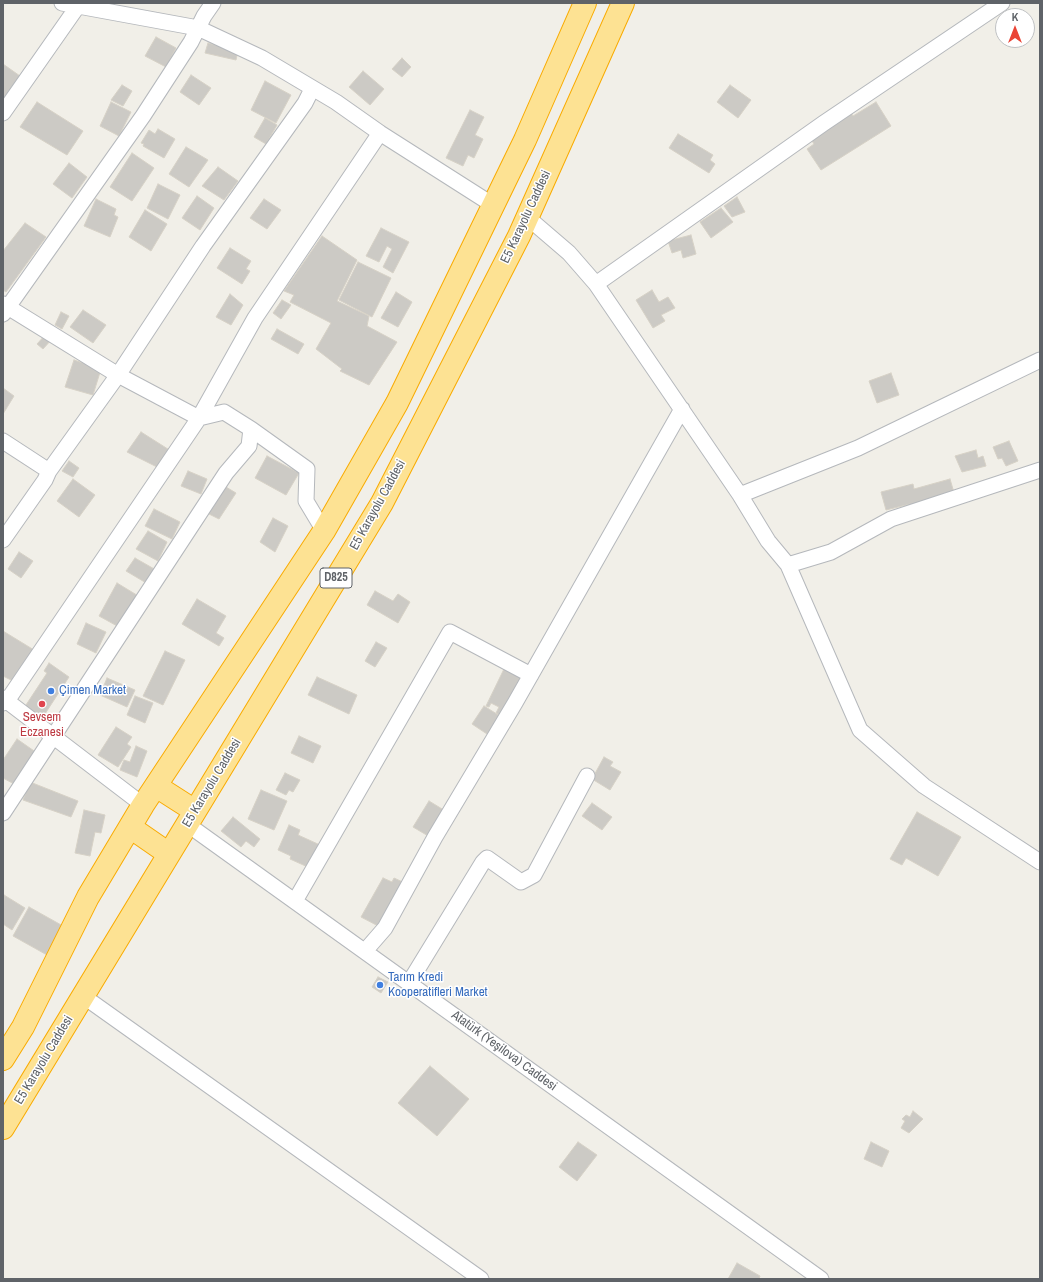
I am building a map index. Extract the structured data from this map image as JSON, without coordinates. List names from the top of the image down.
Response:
{
  "streets": {
    "highway": ["E5 Karayolu Caddesi", "D825"],
    "street": ["Atatürk (Yeşilova) Caddesi"]
  },
  "crossings": [
    ["E5 Karayolu Caddesi", "Atatürk (Yeşilova) Caddesi"]
  ],
  "places": ["Çimen Market", "Sevsem Eczanesi", "Tarım Kredi Kooperatifleri Market"],
  "north": "top"
}
